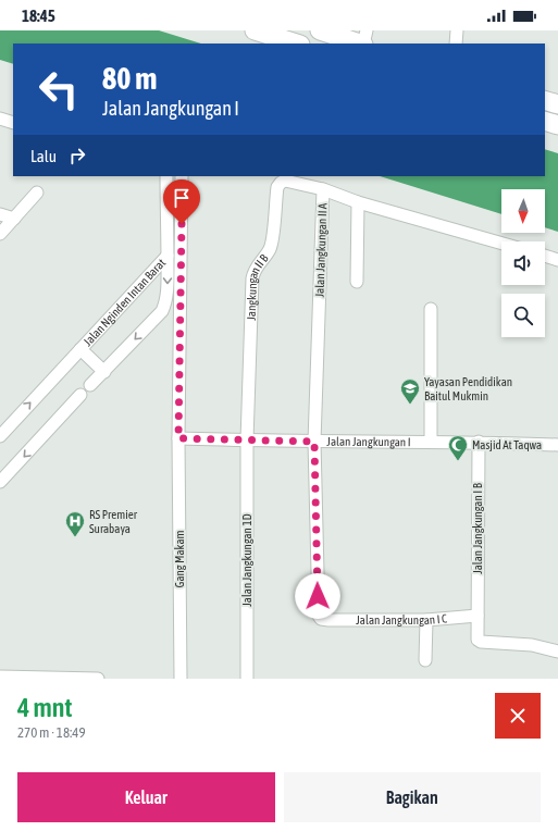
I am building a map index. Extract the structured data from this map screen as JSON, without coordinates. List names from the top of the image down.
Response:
{
  "streets": {
    "street": [
      "Jalan Jangkungan II A",
      "Jangkungan II B",
      "Jalan Nginden Intan Barat",
      "Jalan Jangkungan I",
      "Jalan Jangkungan I B",
      "Gang Makam",
      "Jalan Jangkungan 1D",
      "Jalan Jangkungan I C"
    ]
  },
  "crossings": [
    ["Jalan Jangkungan II A", "Jangkungan II B"],
    ["Jalan Jangkungan II A", "Jalan Jangkungan I"],
    ["Jalan Jangkungan II A", "Jalan Jangkungan I C"],
    ["Jangkungan II B", "Jalan Jangkungan I"],
    ["Jangkungan II B", "Jalan Jangkungan 1D"],
    ["Jalan Jangkungan I", "Jalan Jangkungan I B"],
    ["Jalan Jangkungan I", "Gang Makam"],
    ["Jalan Jangkungan I", "Jalan Jangkungan 1D"],
    ["Jalan Jangkungan I", "Jalan Jangkungan I C"],
    ["Jalan Jangkungan I B", "Jalan Jangkungan I C"]
  ],
  "places": {
    "school or university": ["Yayasan Pendidikan Baitul Mukmin"],
    "mosque": ["Masjid At Taqwa"],
    "hospital": ["RS Premier Surabaya"]
  },
  "north": "bottom",
  "page": {
    "status": "18:45",
    "turn": ["80 m", "Jalan Jangkungan I"],
    "then": "Lalu",
    "heading": ["4 mnt", "270 m · 18:49"],
    "buttons": ["Keluar", "Bagikan"]
  }
}
